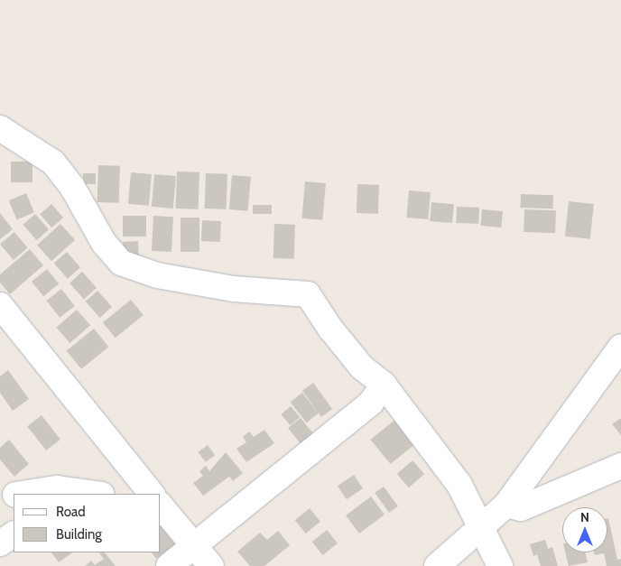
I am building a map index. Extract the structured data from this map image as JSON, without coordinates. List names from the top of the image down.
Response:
{
  "legend": ["Road", "Building"],
  "north": "top"
}
